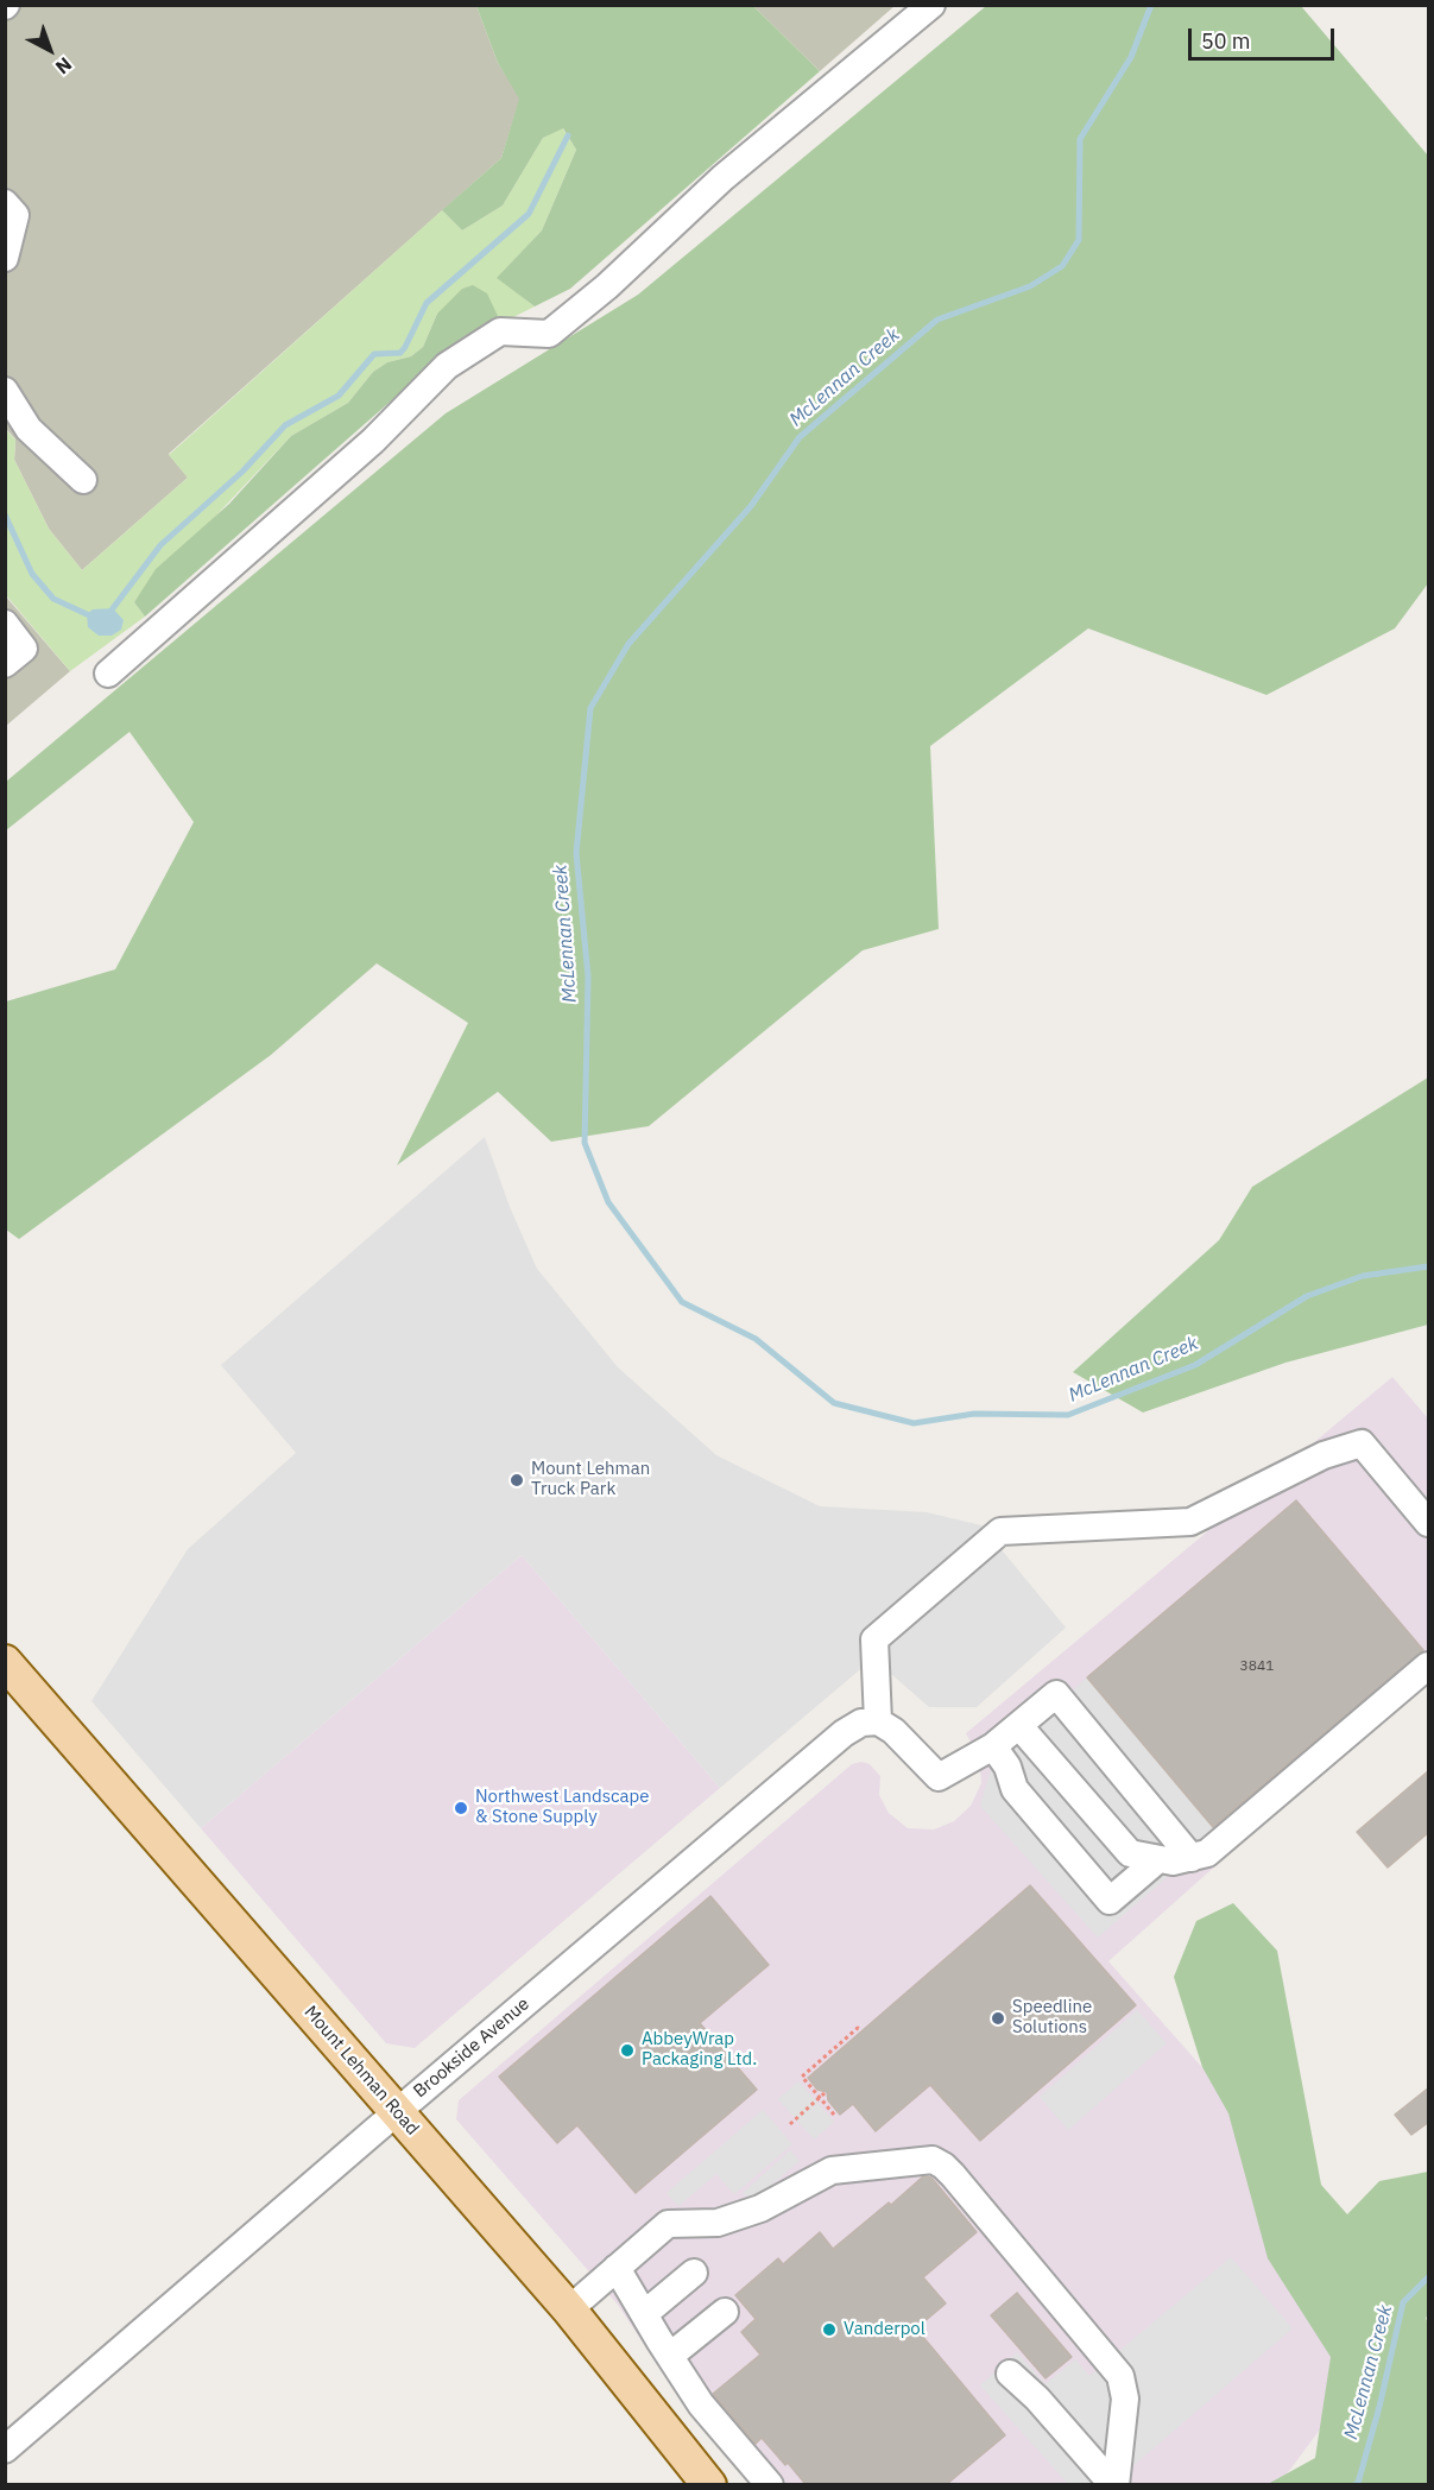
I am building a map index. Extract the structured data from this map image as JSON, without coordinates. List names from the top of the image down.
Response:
{
  "streets": {
    "main road": ["Mount Lehman Road"],
    "street": ["Brookside Avenue"]
  },
  "crossings": [
    ["Brookside Avenue", "Mount Lehman Road"]
  ],
  "water": ["McLennan Creek"],
  "places": [
    "Mount Lehman Truck Park",
    "Northwest Landscape & Stone Supply",
    "Speedline Solutions",
    "AbbeyWrap Packaging Ltd.",
    "Vanderpol"
  ],
  "house_numbers": ["3841"],
  "scale_bar": "50 m",
  "north": "bottom right"
}
